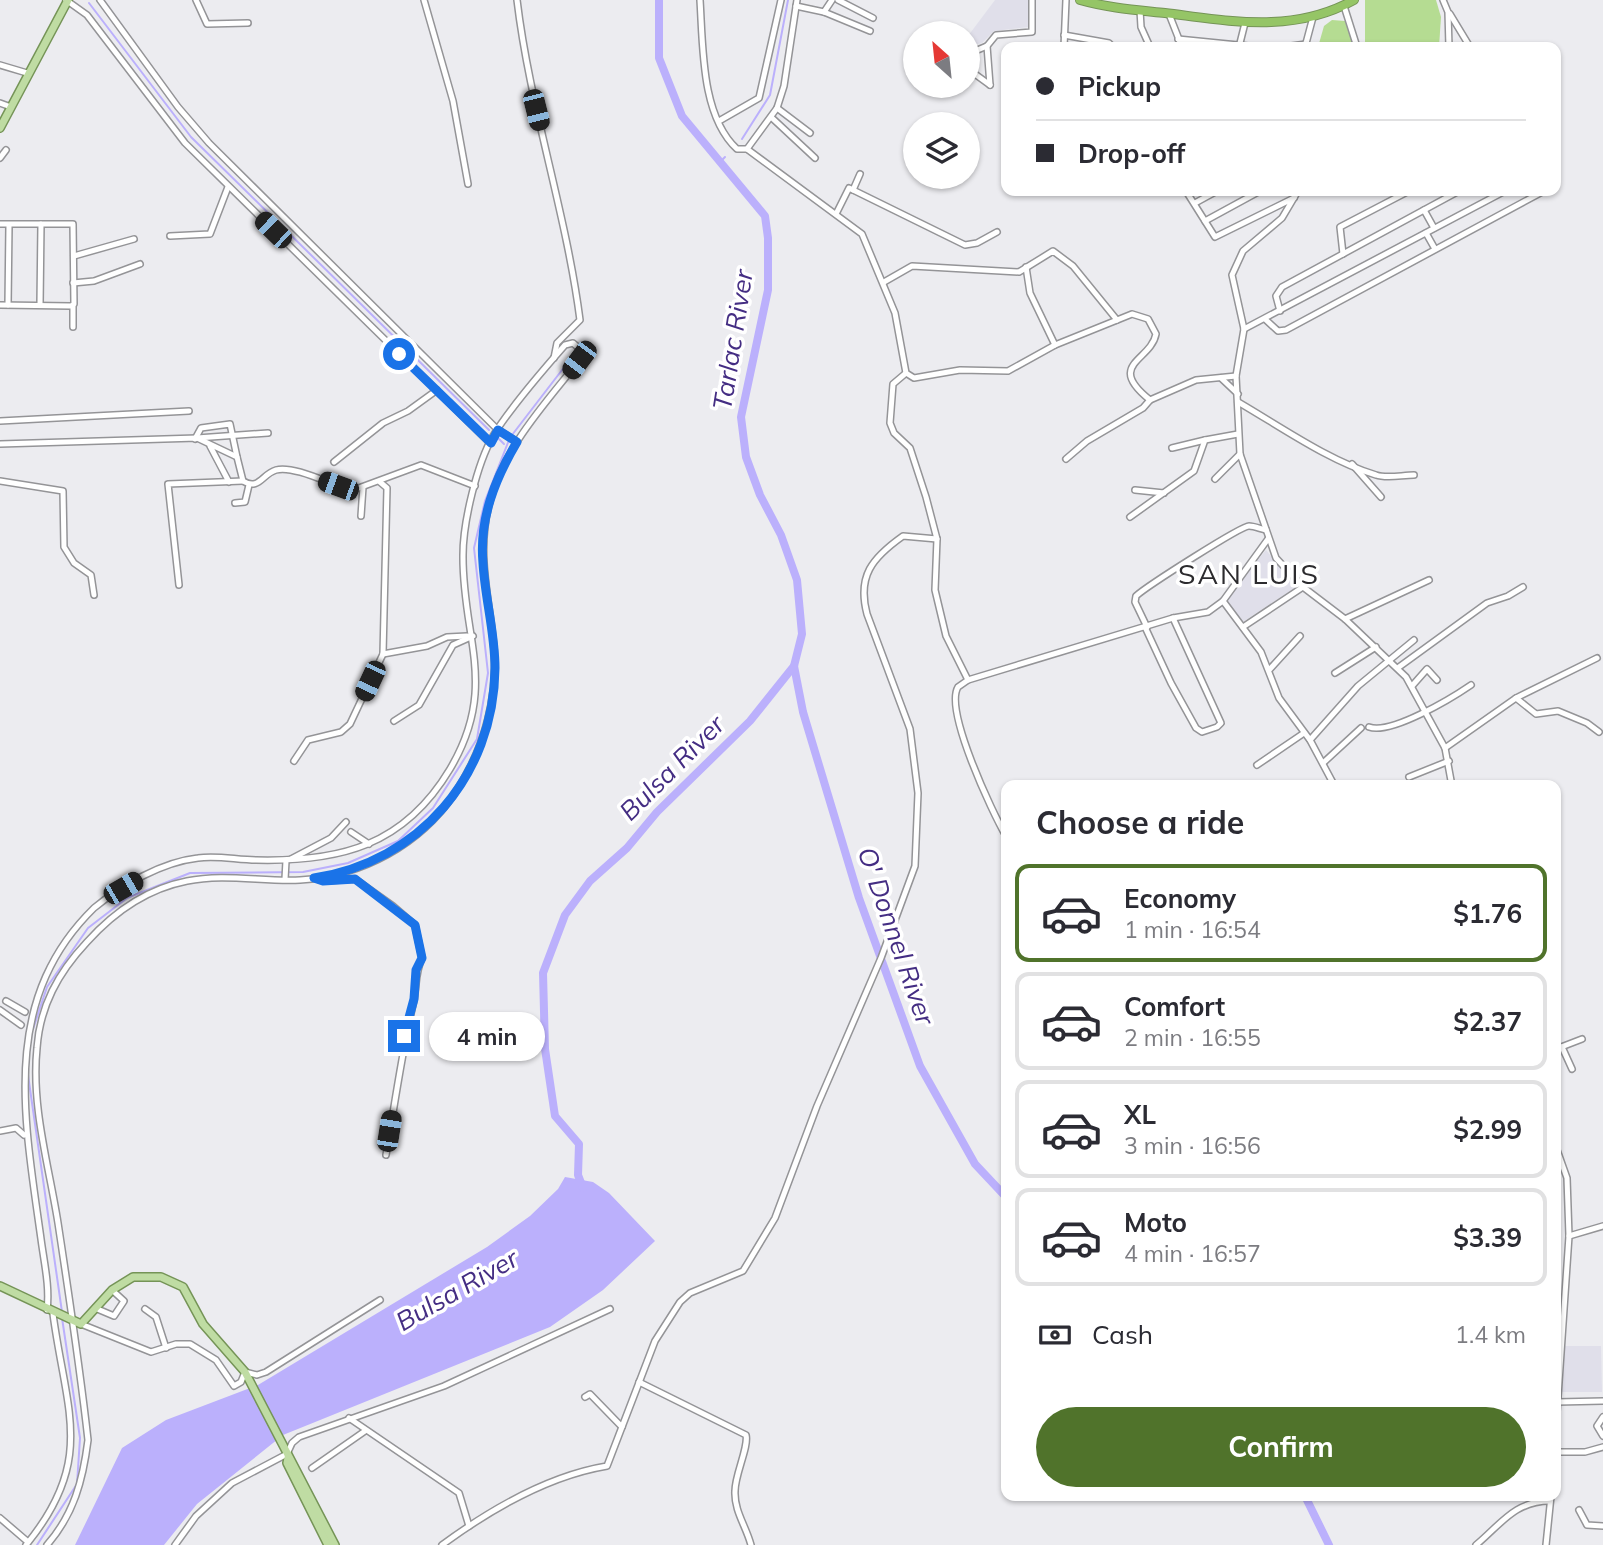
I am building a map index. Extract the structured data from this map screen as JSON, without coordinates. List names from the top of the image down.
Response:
{
  "districts": ["SAN LUIS"],
  "water": ["Tarlac River", "Bulsa River", "O' Donnel River"],
  "north": "top left",
  "page": {
    "banner": ["Pickup", "Drop-off"],
    "heading": "Choose a ride",
    "list": [
      {
        "name": "Economy",
        "note": "1 min · 16:54",
        "value": "$1.76"
      },
      {
        "name": "Comfort",
        "note": "2 min · 16:55",
        "value": "$2.37"
      },
      {
        "name": "XL",
        "note": "3 min · 16:56",
        "value": "$2.99"
      },
      {
        "name": "Moto",
        "note": "4 min · 16:57",
        "value": "$3.39"
      }
    ],
    "bubble": "4 min",
    "pay": ["Cash", "1.4 km"],
    "buttons": "Confirm"
  }
}
